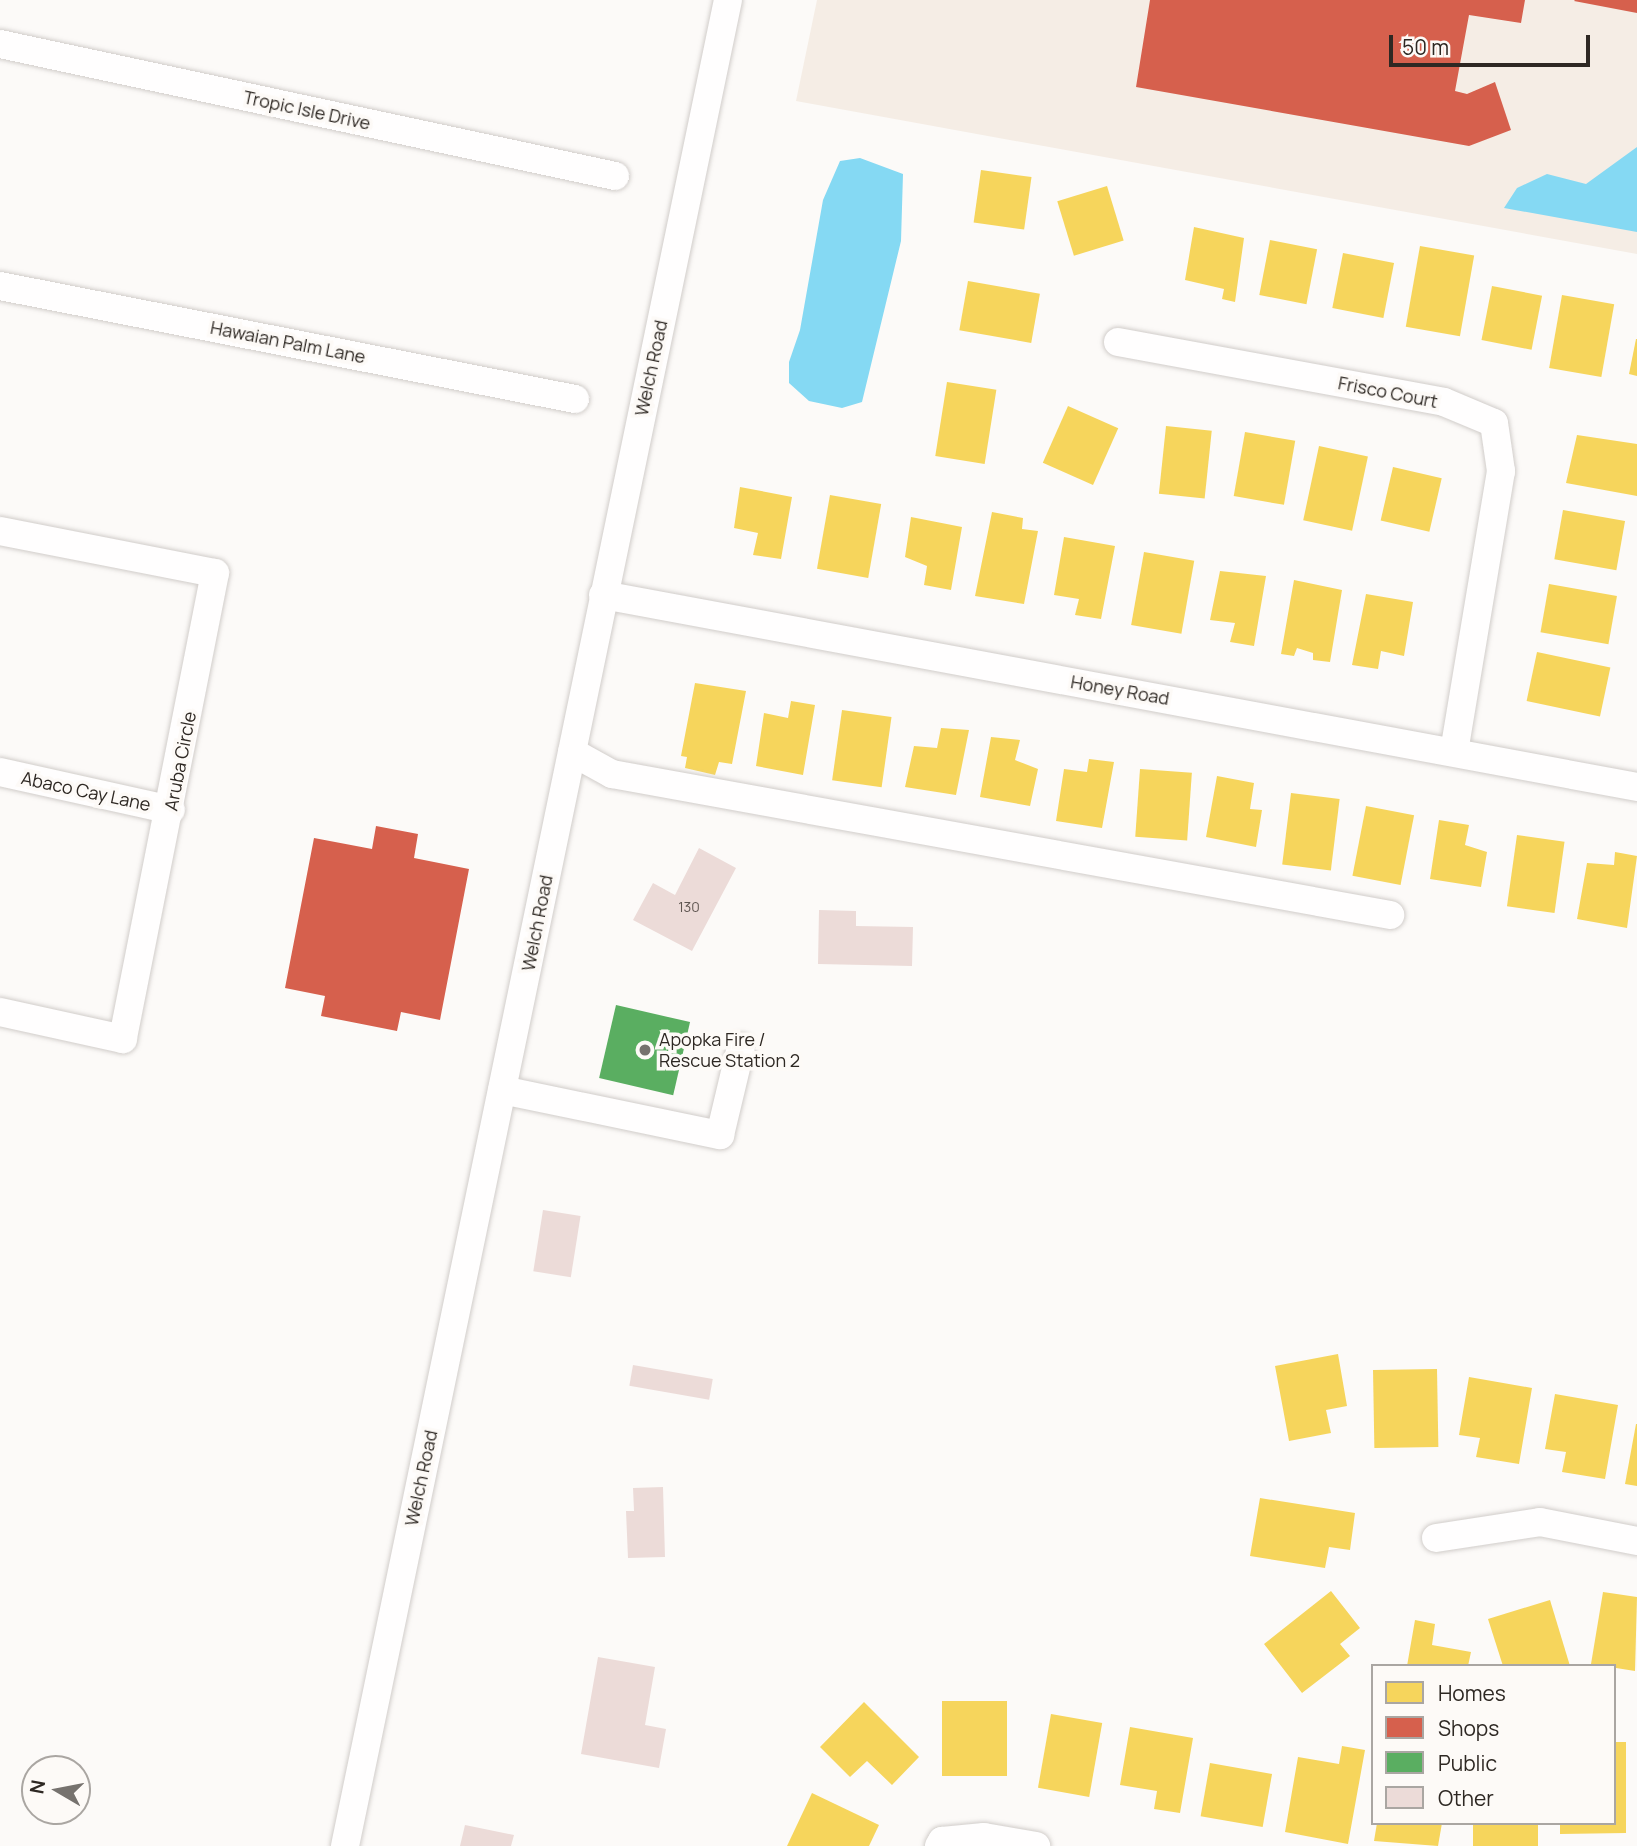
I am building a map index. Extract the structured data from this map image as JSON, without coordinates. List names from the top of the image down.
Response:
{
  "streets": {
    "street": [
      "Tropic Isle Drive",
      "Hawaian Palm Lane",
      "Welch Road",
      "Frisco Court",
      "Honey Road",
      "Aruba Circle",
      "Abaco Cay Lane"
    ]
  },
  "crossings": [
    ["Welch Road", "Honey Road"],
    ["Frisco Court", "Honey Road"],
    ["Aruba Circle", "Abaco Cay Lane"]
  ],
  "places": ["Apopka Fire / Rescue Station 2"],
  "house_numbers": ["130"],
  "legend": [
    "Homes",
    "Shops",
    "Public",
    "Other"
  ],
  "scale_bar": "50 m",
  "north": "left"
}
